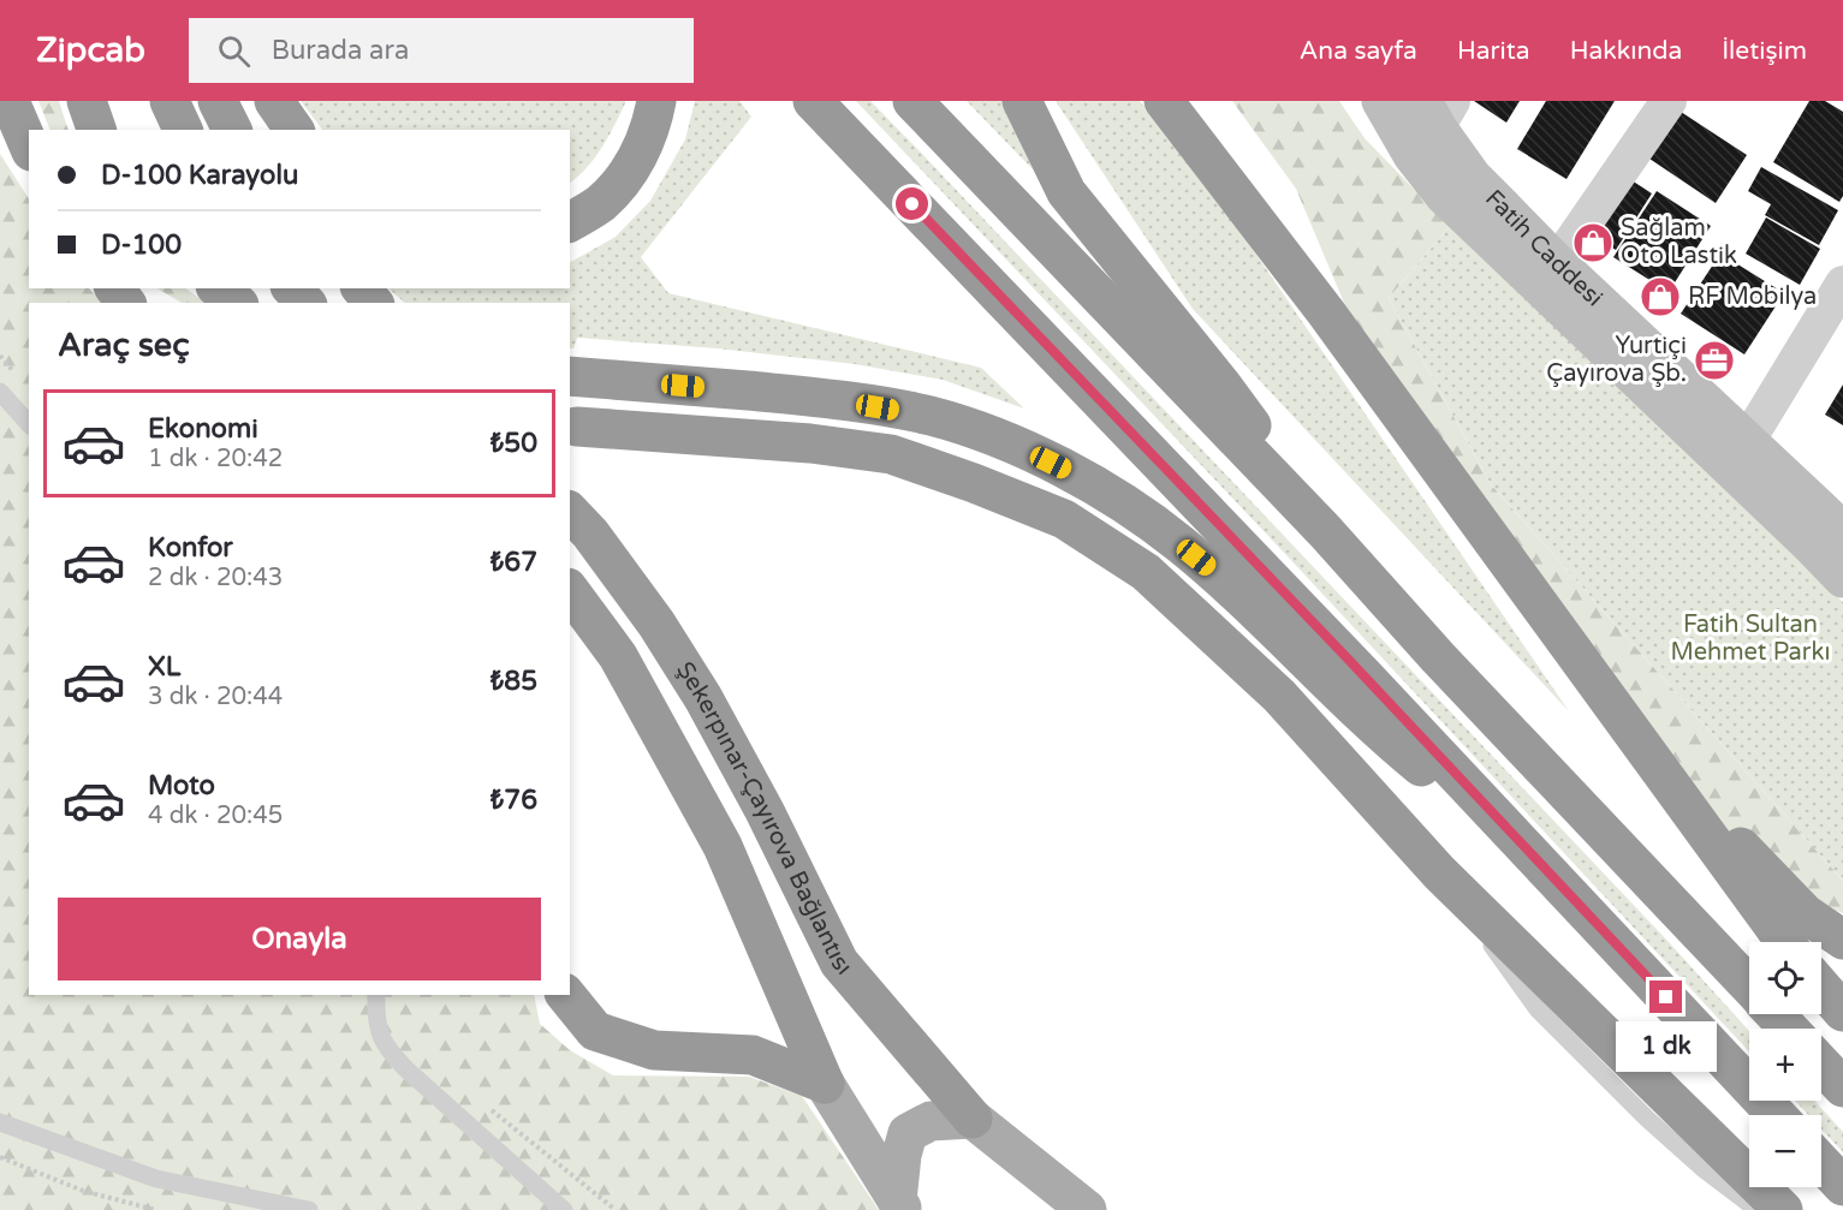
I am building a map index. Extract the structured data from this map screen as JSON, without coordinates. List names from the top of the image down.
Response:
{
  "streets": {
    "highway": ["Şekerpınar-Çayırova Bağlantısı"],
    "street": ["Fatih Caddesi"]
  },
  "parks": ["Fatih Sultan Mehmet Parkı"],
  "places": {
    "shop": ["Sağlam Oto Lastik", "RF Mobilya"],
    "office": ["Yurtiçi Çayırova Şb."]
  },
  "page": {
    "header": "Zipcab",
    "search": "Burada ara",
    "nav": [
      "Ana sayfa",
      "Harita",
      "Hakkında",
      "İletişim"
    ],
    "banner": ["D-100 Karayolu", "D-100"],
    "heading": "Araç seç",
    "list": [
      {
        "name": "Ekonomi",
        "note": "1 dk · 20:42",
        "value": "₺50"
      },
      {
        "name": "Konfor",
        "note": "2 dk · 20:43",
        "value": "₺67"
      },
      {
        "name": "XL",
        "note": "3 dk · 20:44",
        "value": "₺85"
      },
      {
        "name": "Moto",
        "note": "4 dk · 20:45",
        "value": "₺76"
      }
    ],
    "buttons": "Onayla",
    "map_buttons": ["+", "−"],
    "bubble": "1 dk"
  }
}
